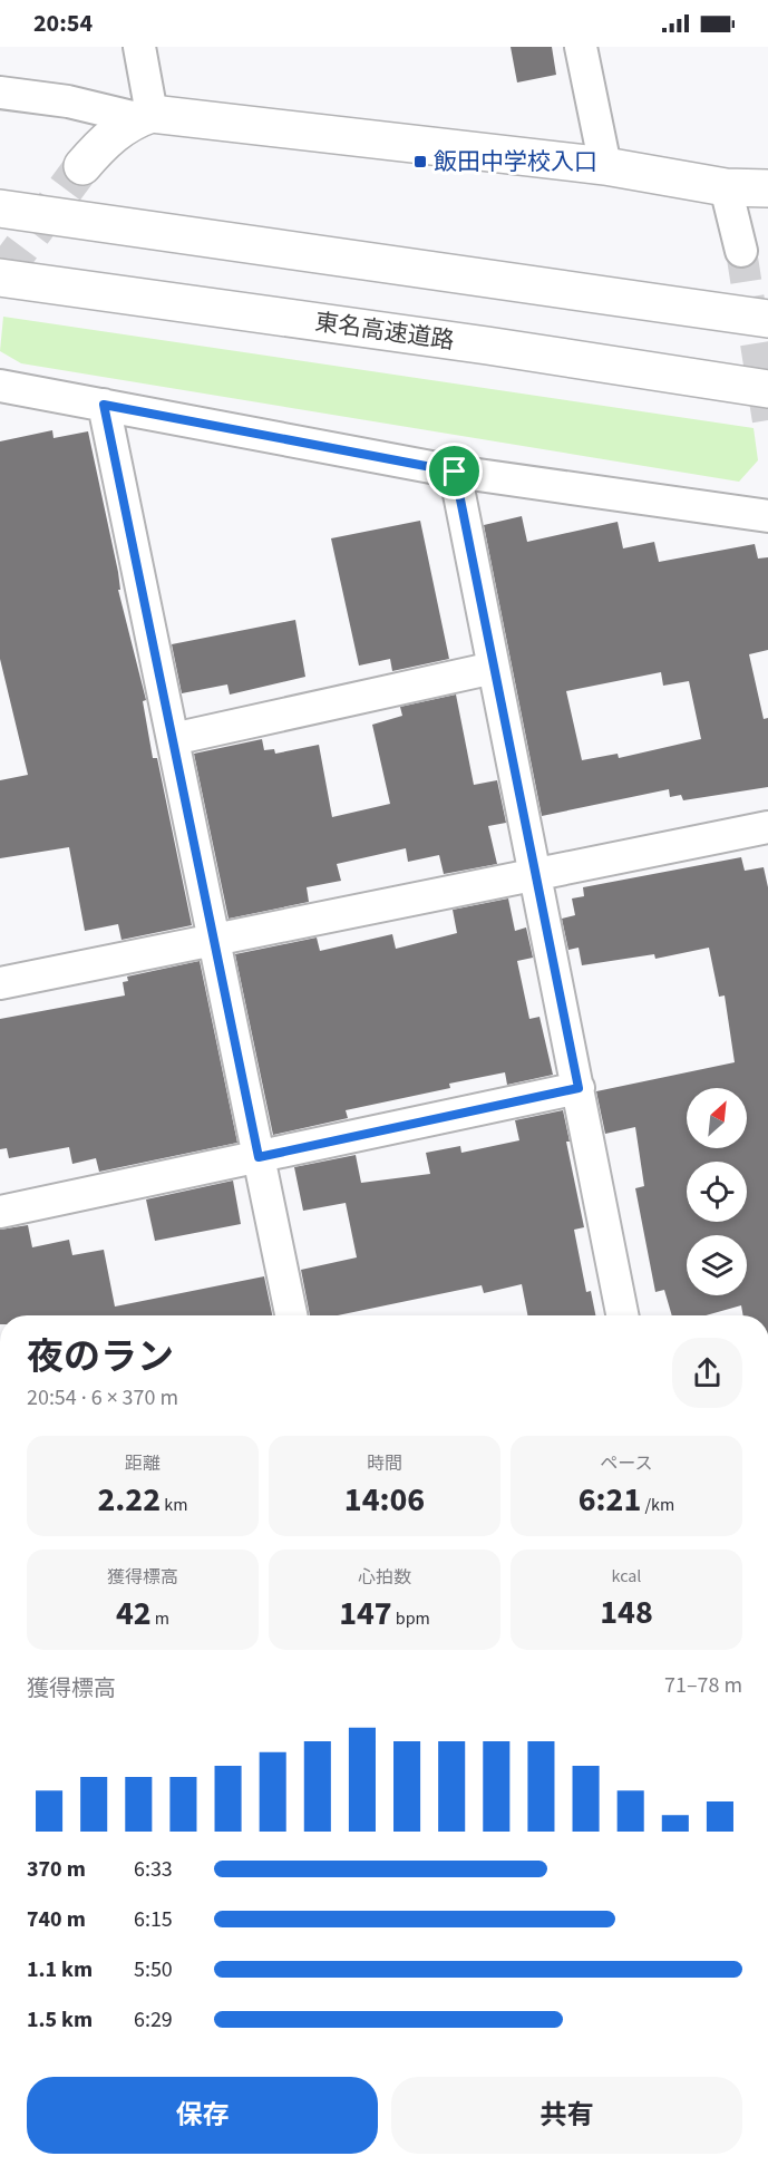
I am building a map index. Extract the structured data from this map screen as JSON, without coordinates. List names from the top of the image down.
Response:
{
  "streets": {
    "main road": ["東名高速道路"]
  },
  "places": {
    "transit": ["飯田中学校入口"]
  },
  "north": "top right",
  "page": {
    "status": "20:54",
    "heading": ["夜のラン", "20:54 · 6 × 370 m"],
    "stats": [
      ["距離", "2.22 km"],
      ["時間", "14:06"],
      ["ペース", "6:21 /km"],
      ["獲得標高", "42 m"],
      ["心拍数", "147 bpm"],
      ["kcal", "148"]
    ],
    "chart": ["獲得標高", "71–78 m"],
    "list": [
      {
        "name": "370 m",
        "note": "6:33"
      },
      {
        "name": "740 m",
        "note": "6:15"
      },
      {
        "name": "1.1 km",
        "note": "5:50"
      },
      {
        "name": "1.5 km",
        "note": "6:29"
      }
    ],
    "buttons": ["保存", "共有"]
  }
}
